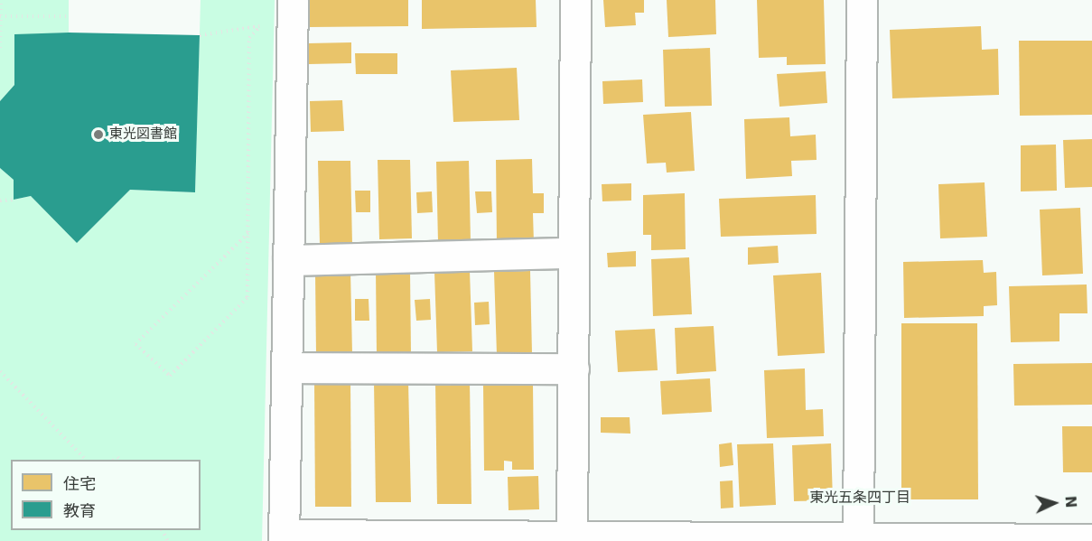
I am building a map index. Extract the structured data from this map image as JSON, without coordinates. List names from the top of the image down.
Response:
{
  "districts": ["東光五条四丁目"],
  "places": ["東光図書館"],
  "legend": ["住宅", "教育"],
  "north": "right"
}
